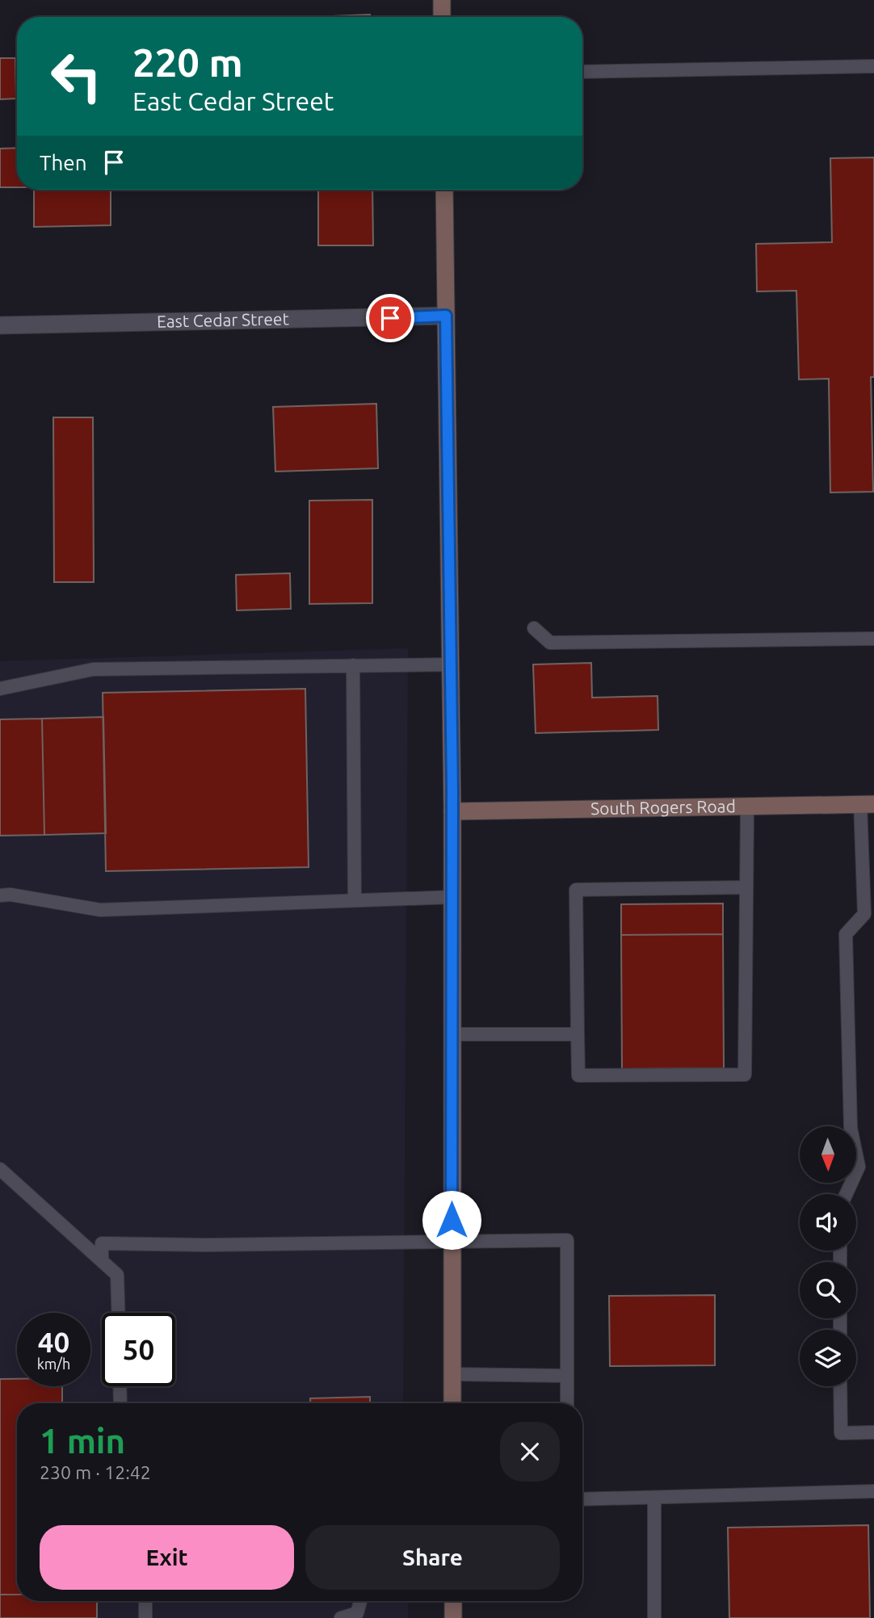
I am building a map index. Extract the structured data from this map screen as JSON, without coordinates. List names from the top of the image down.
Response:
{
  "streets": {
    "main road": ["South Rogers Road"],
    "street": ["East Cedar Street"]
  },
  "north": "bottom",
  "page": {
    "turn": ["220 m", "East Cedar Street"],
    "then": "Then",
    "speed": "40 km/h",
    "limit": "50",
    "heading": ["1 min", "230 m · 12:42"],
    "buttons": ["Exit", "Share"]
  }
}
